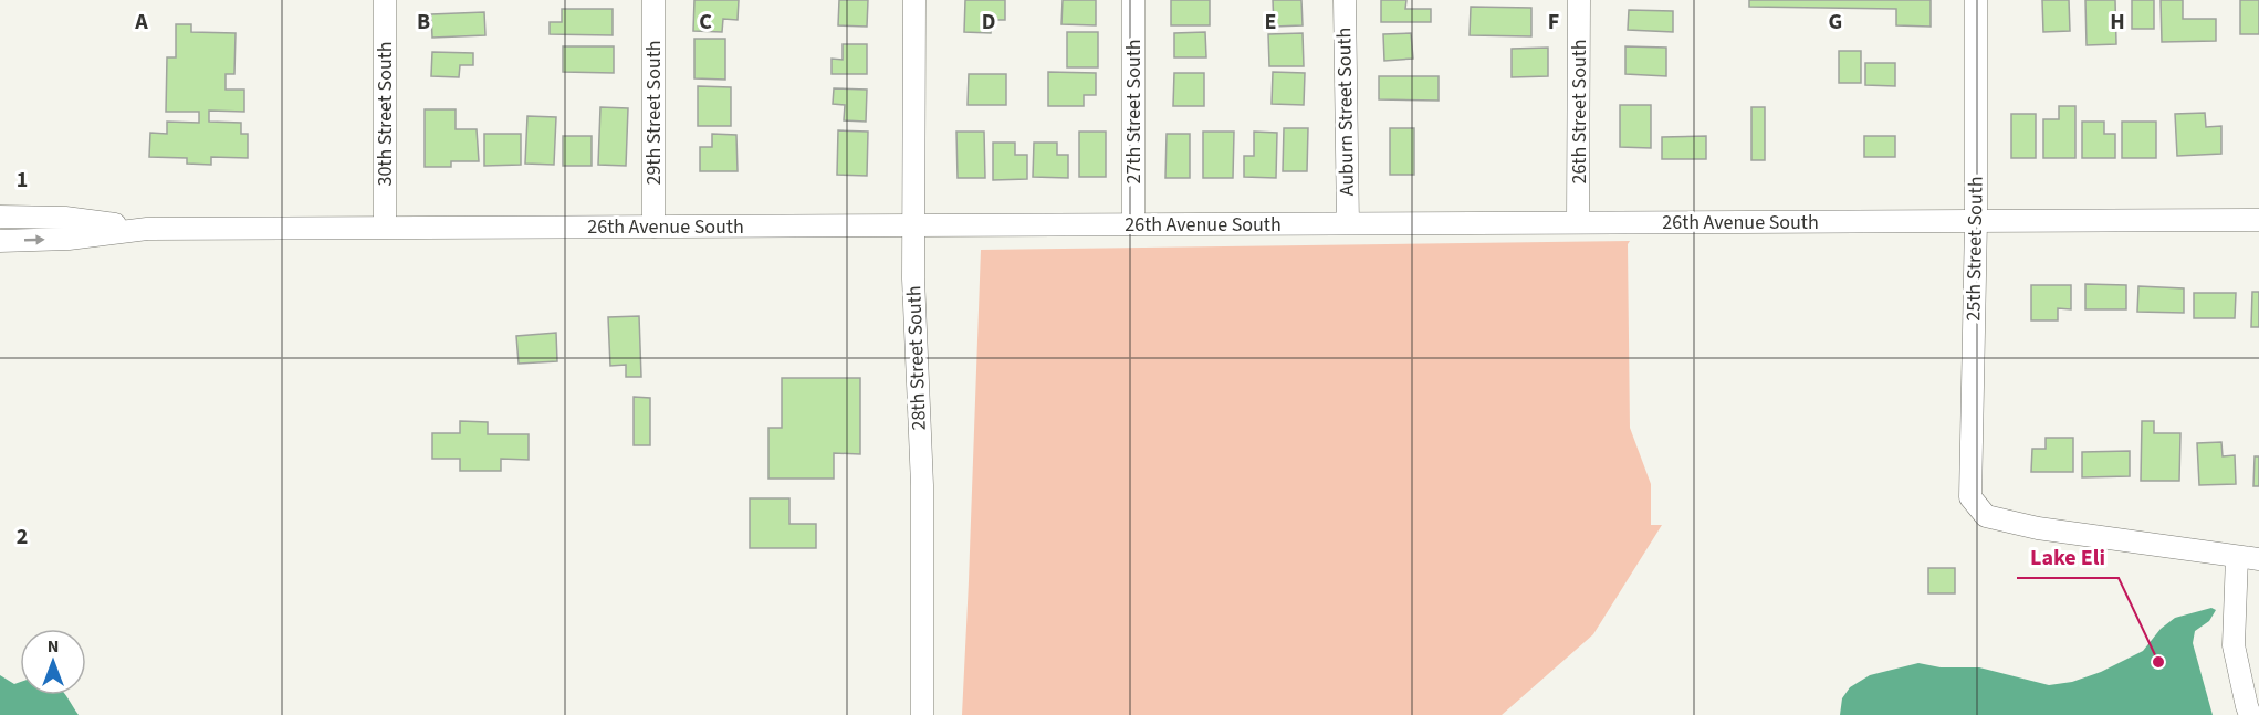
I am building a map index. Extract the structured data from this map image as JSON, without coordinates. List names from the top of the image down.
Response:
{
  "streets": {
    "street": [
      "27th Street South",
      "Auburn Street South",
      "26th Street South",
      "29th Street South",
      "30th Street South",
      "26th Avenue South",
      "25th Street South",
      "28th Street South"
    ]
  },
  "crossings": [
    ["27th Street South", "26th Avenue South"],
    ["Auburn Street South", "26th Avenue South"],
    ["26th Street South", "26th Avenue South"],
    ["29th Street South", "26th Avenue South"],
    ["30th Street South", "26th Avenue South"],
    ["26th Avenue South", "25th Street South"],
    ["26th Avenue South", "28th Street South"]
  ],
  "places": ["Lake Eli"],
  "north": "top",
  "grid": {
    "columns": [
      "A",
      "B",
      "C",
      "D",
      "E",
      "F",
      "G",
      "H"
    ],
    "rows": ["1", "2"]
  }
}
